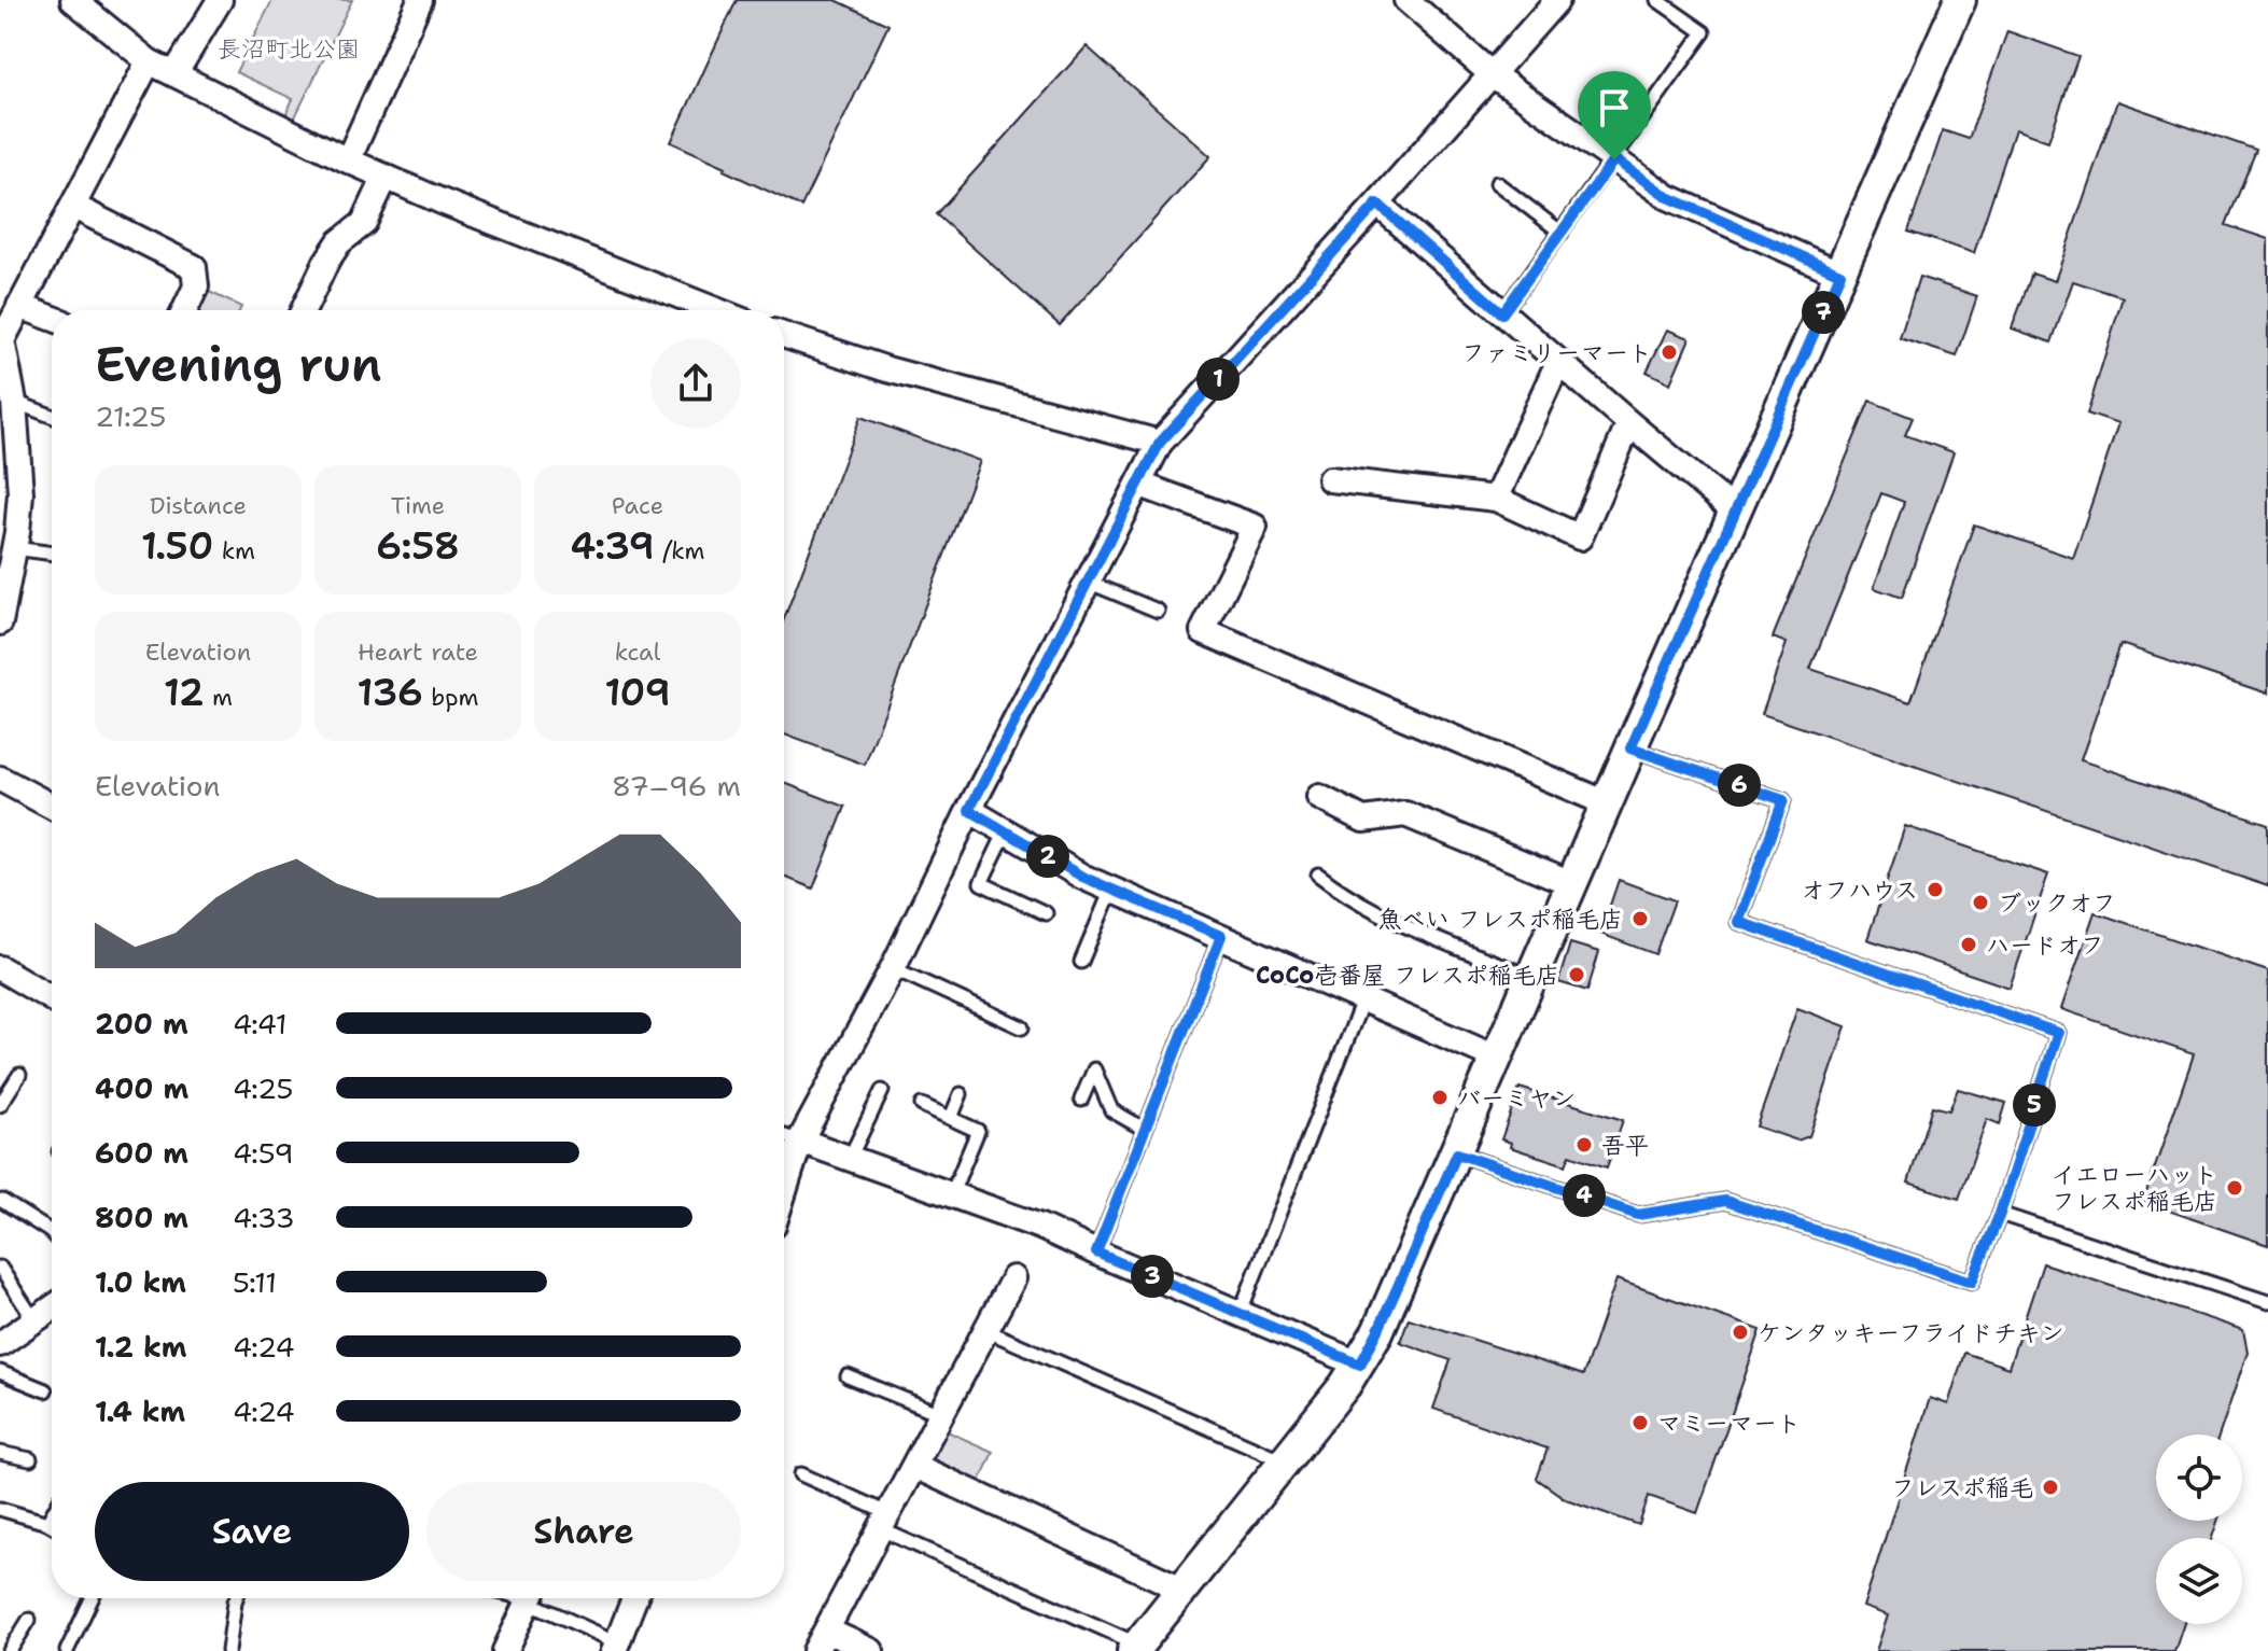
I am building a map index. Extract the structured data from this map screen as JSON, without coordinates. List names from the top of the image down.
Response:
{
  "parks": ["長沼町北公園"],
  "places": [
    "ファミリーマート",
    "オフハウス",
    "ブックオフ",
    "魚べい フレスポ稲毛店",
    "ハードオフ",
    "CoCo壱番屋 フレスポ稲毛店",
    "バーミヤン",
    "吾平",
    "イエローハット フレスポ稲毛店",
    "ケンタッキーフライドチキン",
    "マミーマート",
    "フレスポ稲毛"
  ],
  "page": {
    "pins": [
      "7",
      "1",
      "6",
      "2",
      "5",
      "4",
      "3"
    ],
    "heading": ["Evening run", "21:25"],
    "stats": [
      ["Distance", "1.50 km"],
      ["Time", "6:58"],
      ["Pace", "4:39 /km"],
      ["Elevation", "12 m"],
      ["Heart rate", "136 bpm"],
      ["kcal", "109"]
    ],
    "chart": ["Elevation", "87–96 m"],
    "list": [
      {
        "name": "200 m",
        "note": "4:41"
      },
      {
        "name": "400 m",
        "note": "4:25"
      },
      {
        "name": "600 m",
        "note": "4:59"
      },
      {
        "name": "800 m",
        "note": "4:33"
      },
      {
        "name": "1.0 km",
        "note": "5:11"
      },
      {
        "name": "1.2 km",
        "note": "4:24"
      },
      {
        "name": "1.4 km",
        "note": "4:24"
      }
    ],
    "buttons": ["Save", "Share"]
  }
}
